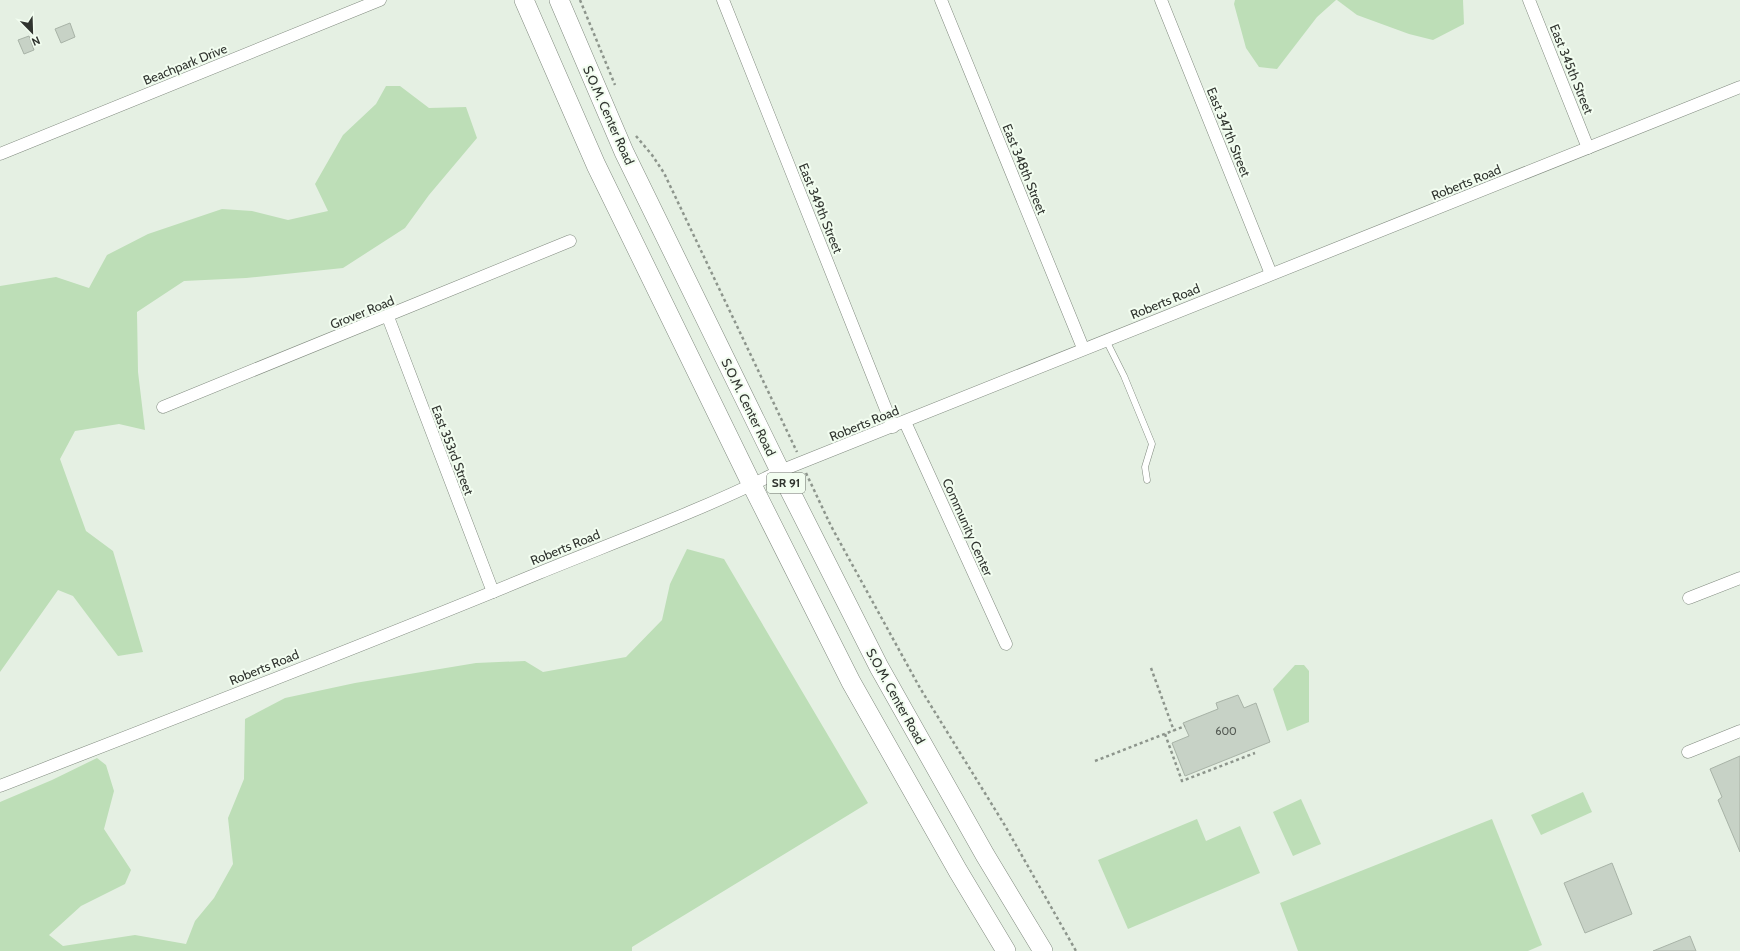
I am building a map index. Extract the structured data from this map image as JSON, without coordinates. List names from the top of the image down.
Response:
{
  "streets": {
    "main road": ["S.O.M. Center Road", "SR 91"],
    "street": [
      "Beachpark Drive",
      "East 345th Street",
      "East 347th Street",
      "East 348th Street",
      "Roberts Road",
      "East 349th Street",
      "Grover Road",
      "East 353rd Street",
      "Community Center"
    ]
  },
  "crossings": [
    ["East 345th Street", "Roberts Road"],
    ["S.O.M. Center Road", "Roberts Road"],
    ["East 347th Street", "Roberts Road"],
    ["East 348th Street", "Roberts Road"],
    ["Roberts Road", "East 349th Street"],
    ["Roberts Road", "East 353rd Street"],
    ["Roberts Road", "SR 91"],
    ["Roberts Road", "Community Center"],
    ["Grover Road", "East 353rd Street"]
  ],
  "house_numbers": ["600"],
  "north": "bottom right"
}
